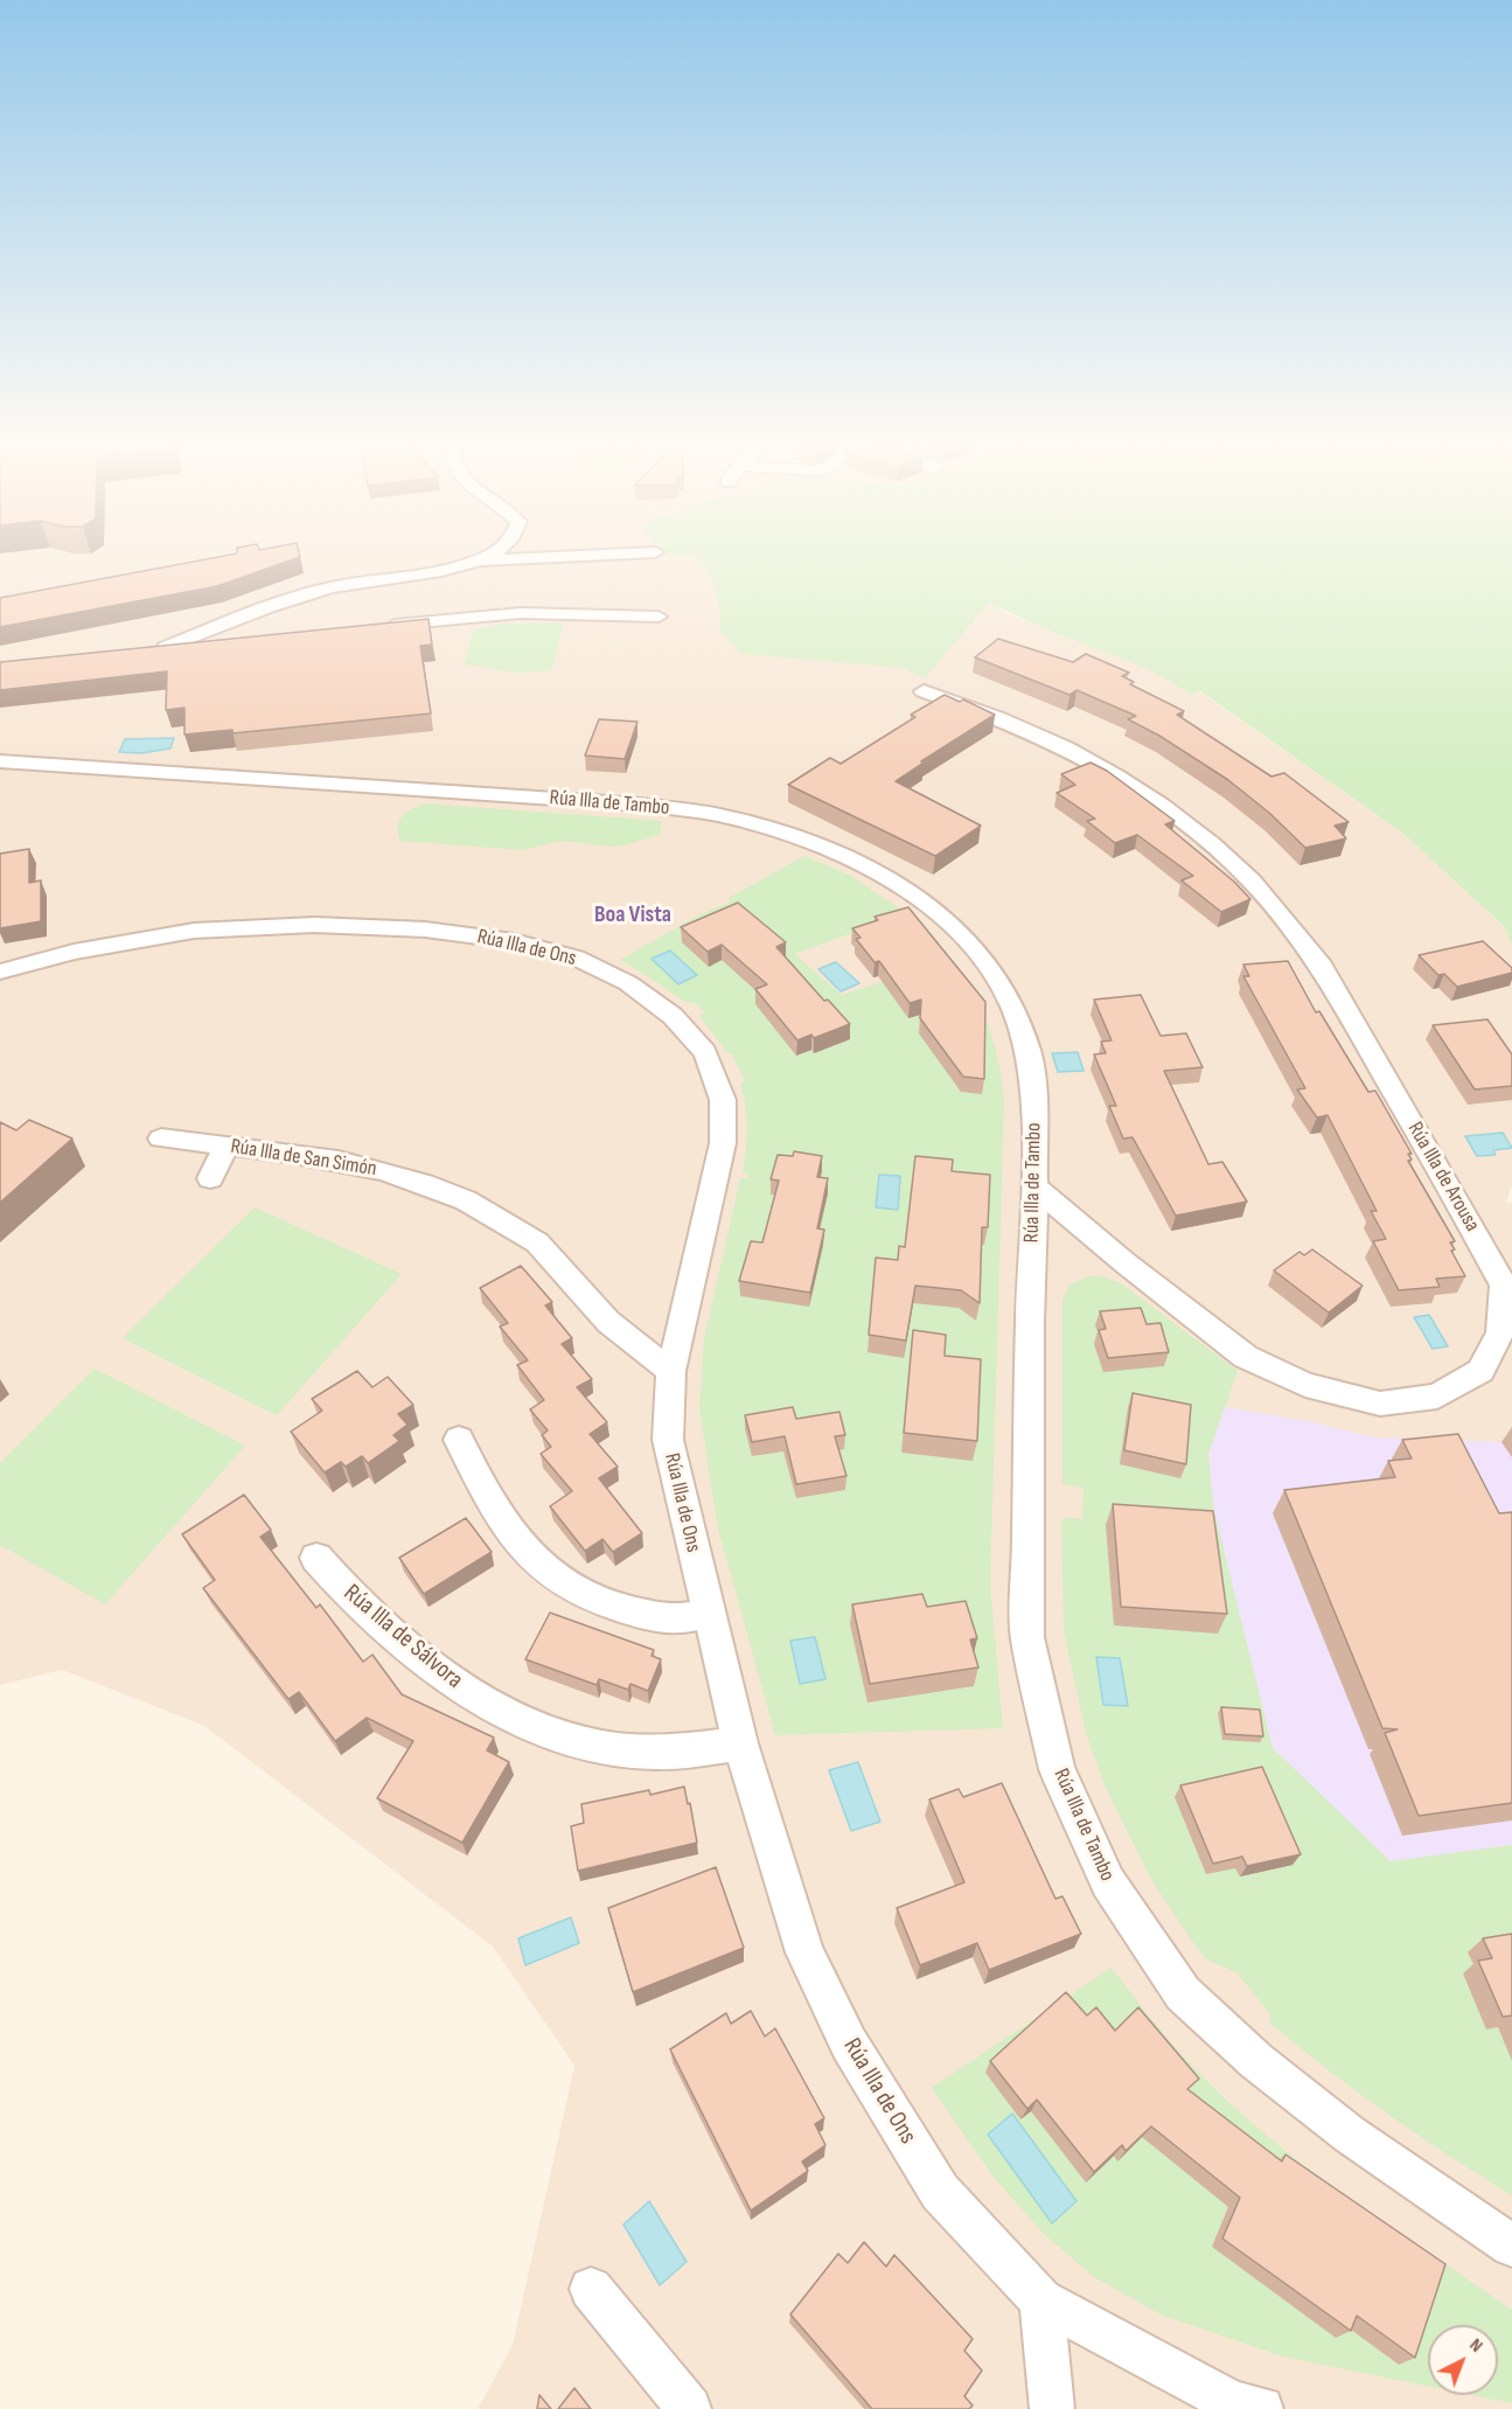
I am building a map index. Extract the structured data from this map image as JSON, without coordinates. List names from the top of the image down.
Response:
{
  "streets": {
    "street": [
      "Rúa Illa de Tambo",
      "Rúa Illa de Ons",
      "Rúa Illa de San Simón",
      "Rúa Illa de Arousa",
      "Rúa Illa de Sálvora"
    ]
  },
  "crossings": [
    ["Rúa Illa de Tambo", "Rúa Illa de Arousa"],
    ["Rúa Illa de Ons", "Rúa Illa de San Simón"],
    ["Rúa Illa de Ons", "Rúa Illa de Sálvora"]
  ],
  "districts": ["Boa Vista"],
  "north": "top right"
}
